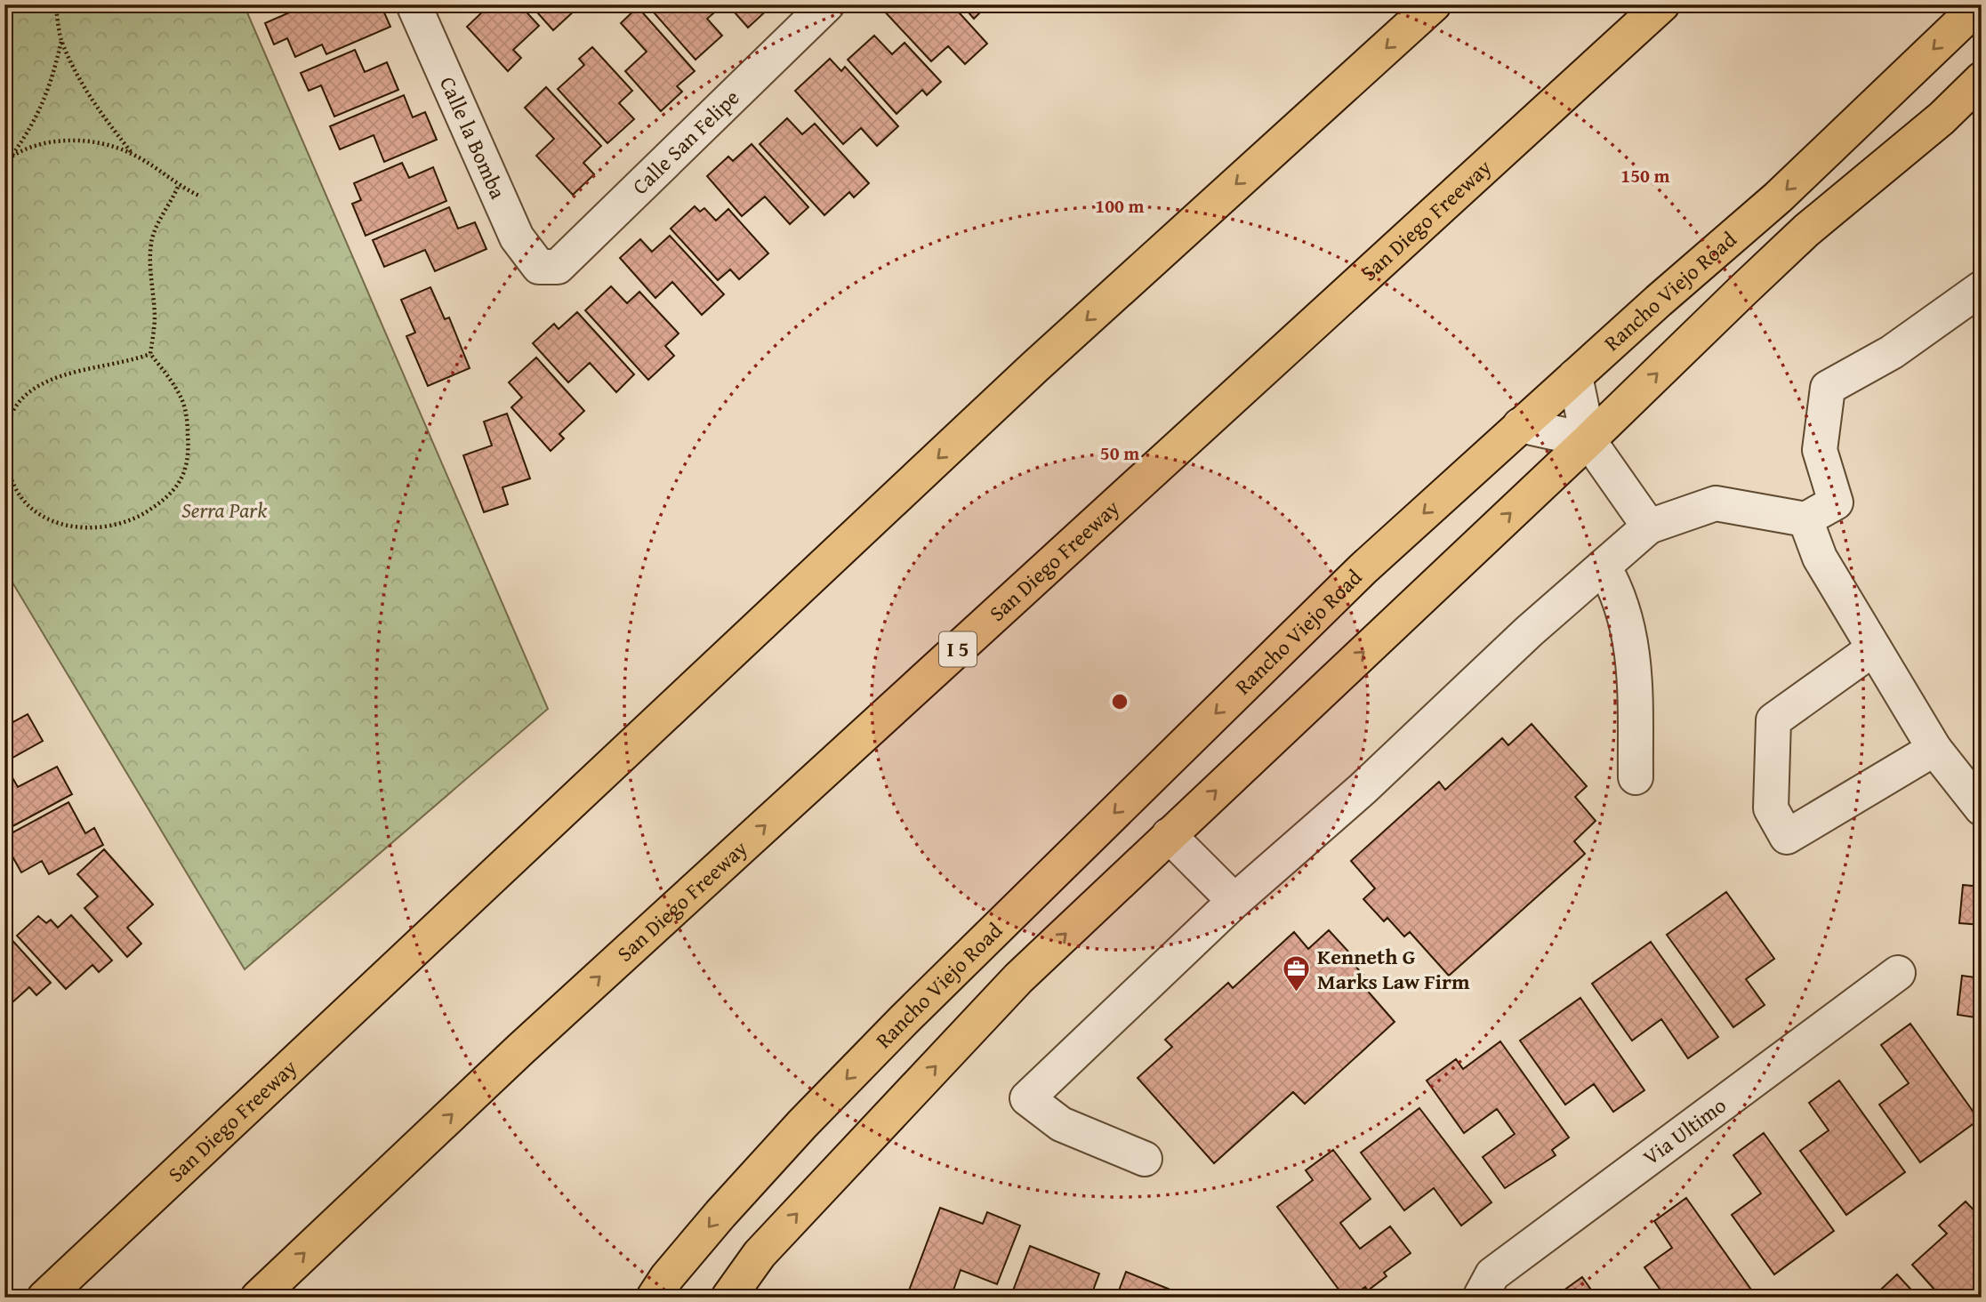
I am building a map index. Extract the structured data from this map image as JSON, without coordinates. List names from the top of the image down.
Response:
{
  "streets": {
    "main road": ["San Diego Freeway", "Rancho Viejo Road", "I 5"],
    "street": ["Calle la Bomba", "Calle San Felipe", "Via Ultimo"]
  },
  "crossings": [
    ["Calle la Bomba", "Calle San Felipe"]
  ],
  "parks": ["Serra Park"],
  "places": {
    "office": ["Kenneth G Marks Law Firm"]
  },
  "rings": ["150 m", "100 m", "50 m"]
}
